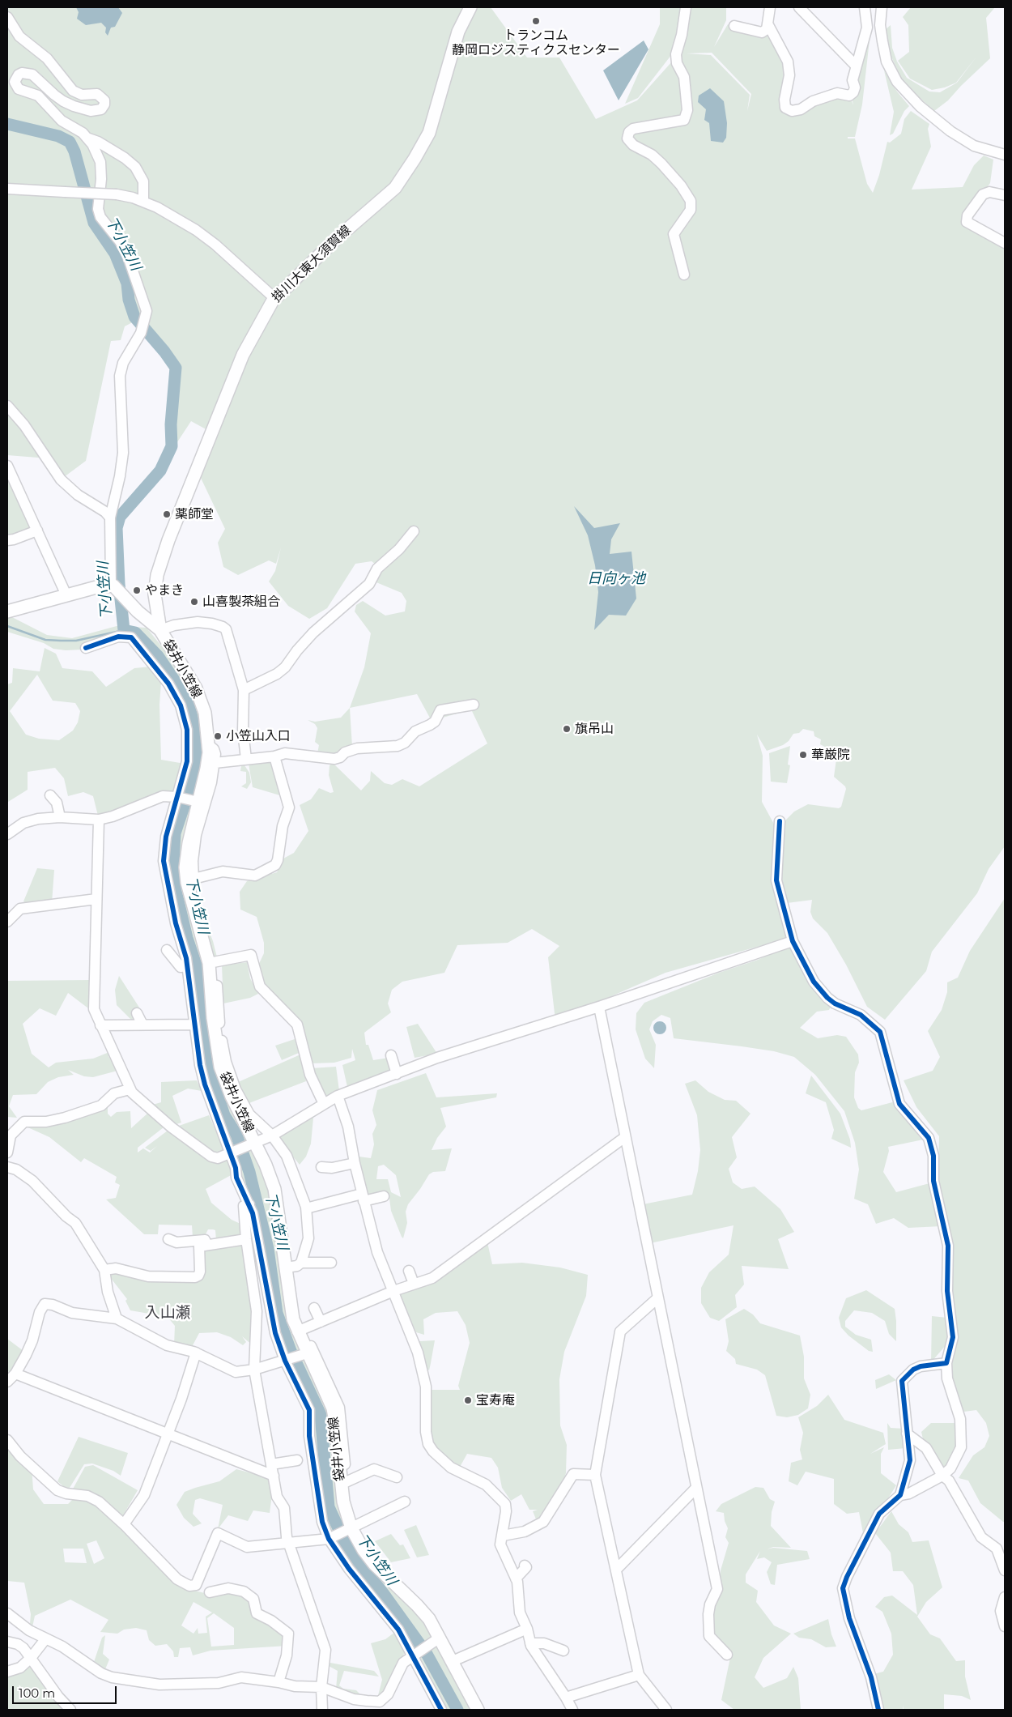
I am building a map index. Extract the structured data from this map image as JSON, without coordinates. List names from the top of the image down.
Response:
{
  "streets": {
    "main road": ["掛川大東大須賀線", "袋井小笠線"]
  },
  "crossings": [
    ["掛川大東大須賀線", "袋井小笠線"]
  ],
  "districts": ["入山瀬"],
  "water": ["下小笠川", "日向ヶ池"],
  "places": [
    "トランコム 静岡ロジスティクスセンター",
    "薬師堂",
    "やまき",
    "山喜製茶組合",
    "旗吊山",
    "小笠山入口",
    "華厳院",
    "宝寿庵"
  ],
  "scale_bar": "100 m"
}
